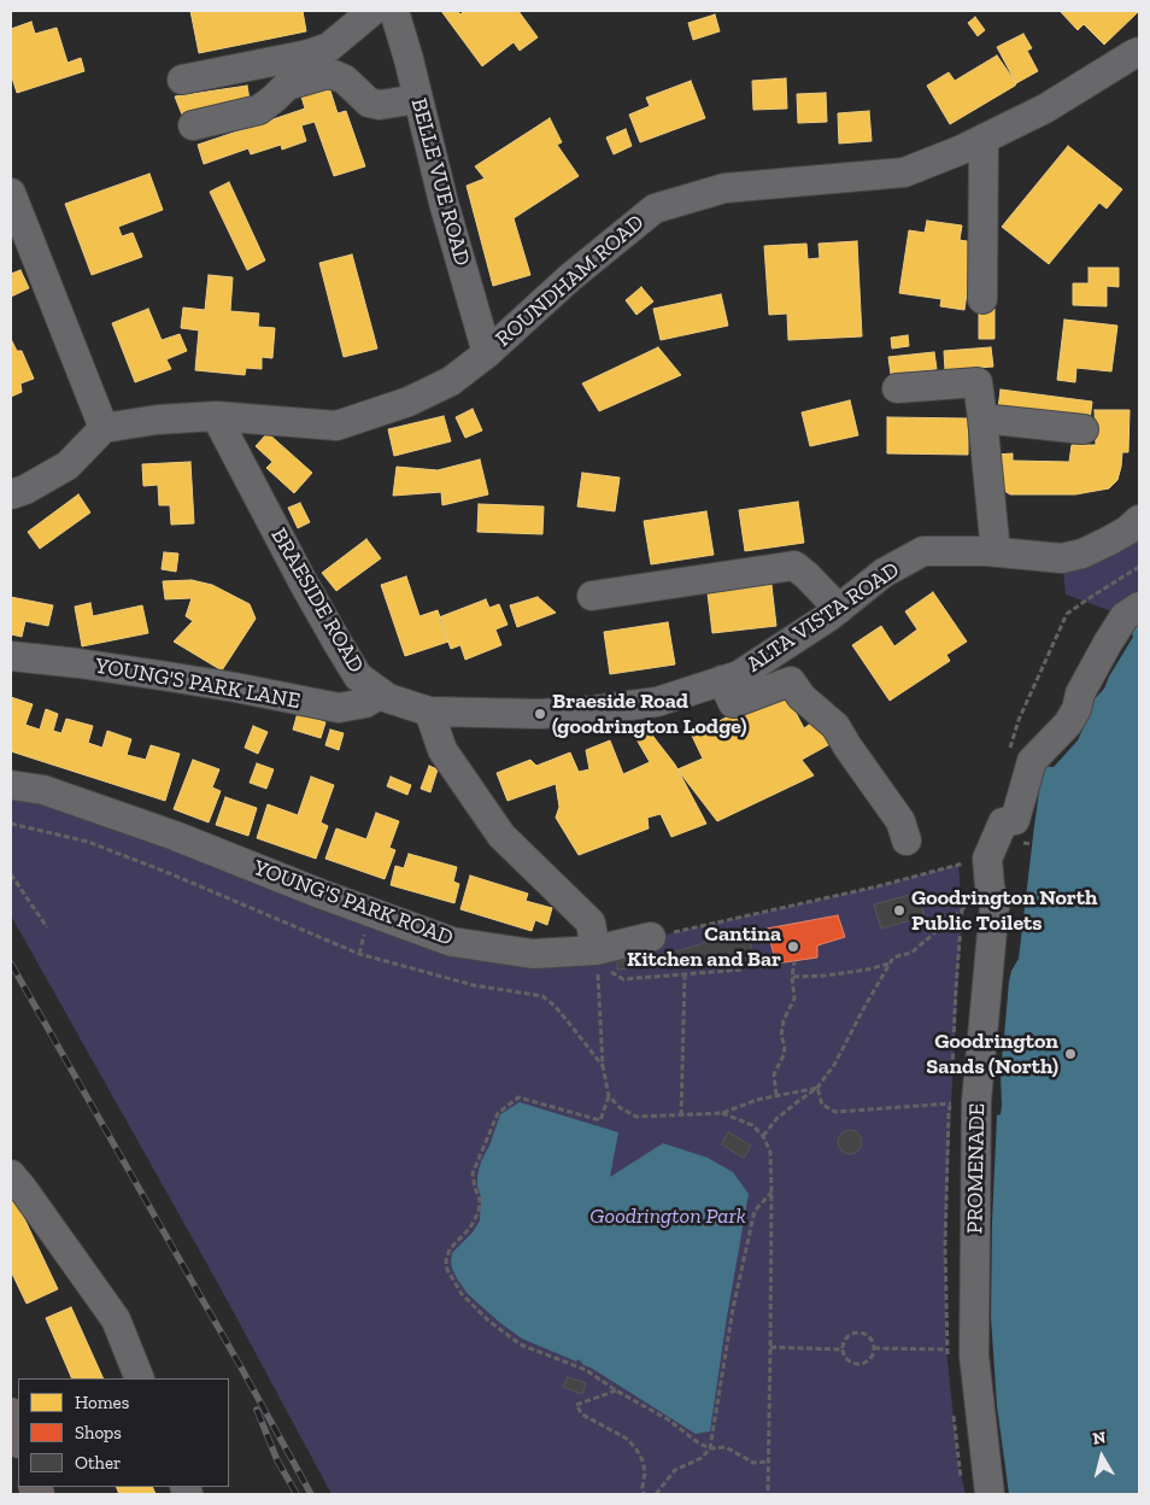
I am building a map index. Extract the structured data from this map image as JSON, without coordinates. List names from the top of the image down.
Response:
{
  "streets": {
    "street": [
      "BELLE VUE ROAD",
      "ROUNDHAM ROAD",
      "BRAESIDE ROAD",
      "ALTA VISTA ROAD",
      "YOUNG'S PARK LANE",
      "YOUNG'S PARK ROAD",
      "PROMENADE"
    ]
  },
  "crossings": [
    ["BELLE VUE ROAD", "ROUNDHAM ROAD"],
    ["ROUNDHAM ROAD", "BRAESIDE ROAD"],
    ["BRAESIDE ROAD", "ALTA VISTA ROAD"],
    ["BRAESIDE ROAD", "YOUNG'S PARK LANE"]
  ],
  "parks": ["Goodrington Park"],
  "places": [
    "Braeside Road (goodrington Lodge)",
    "Goodrington North Public Toilets",
    "Cantina Kitchen and Bar",
    "Goodrington Sands (North)"
  ],
  "legend": ["Homes", "Shops", "Other"],
  "north": "top"
}
